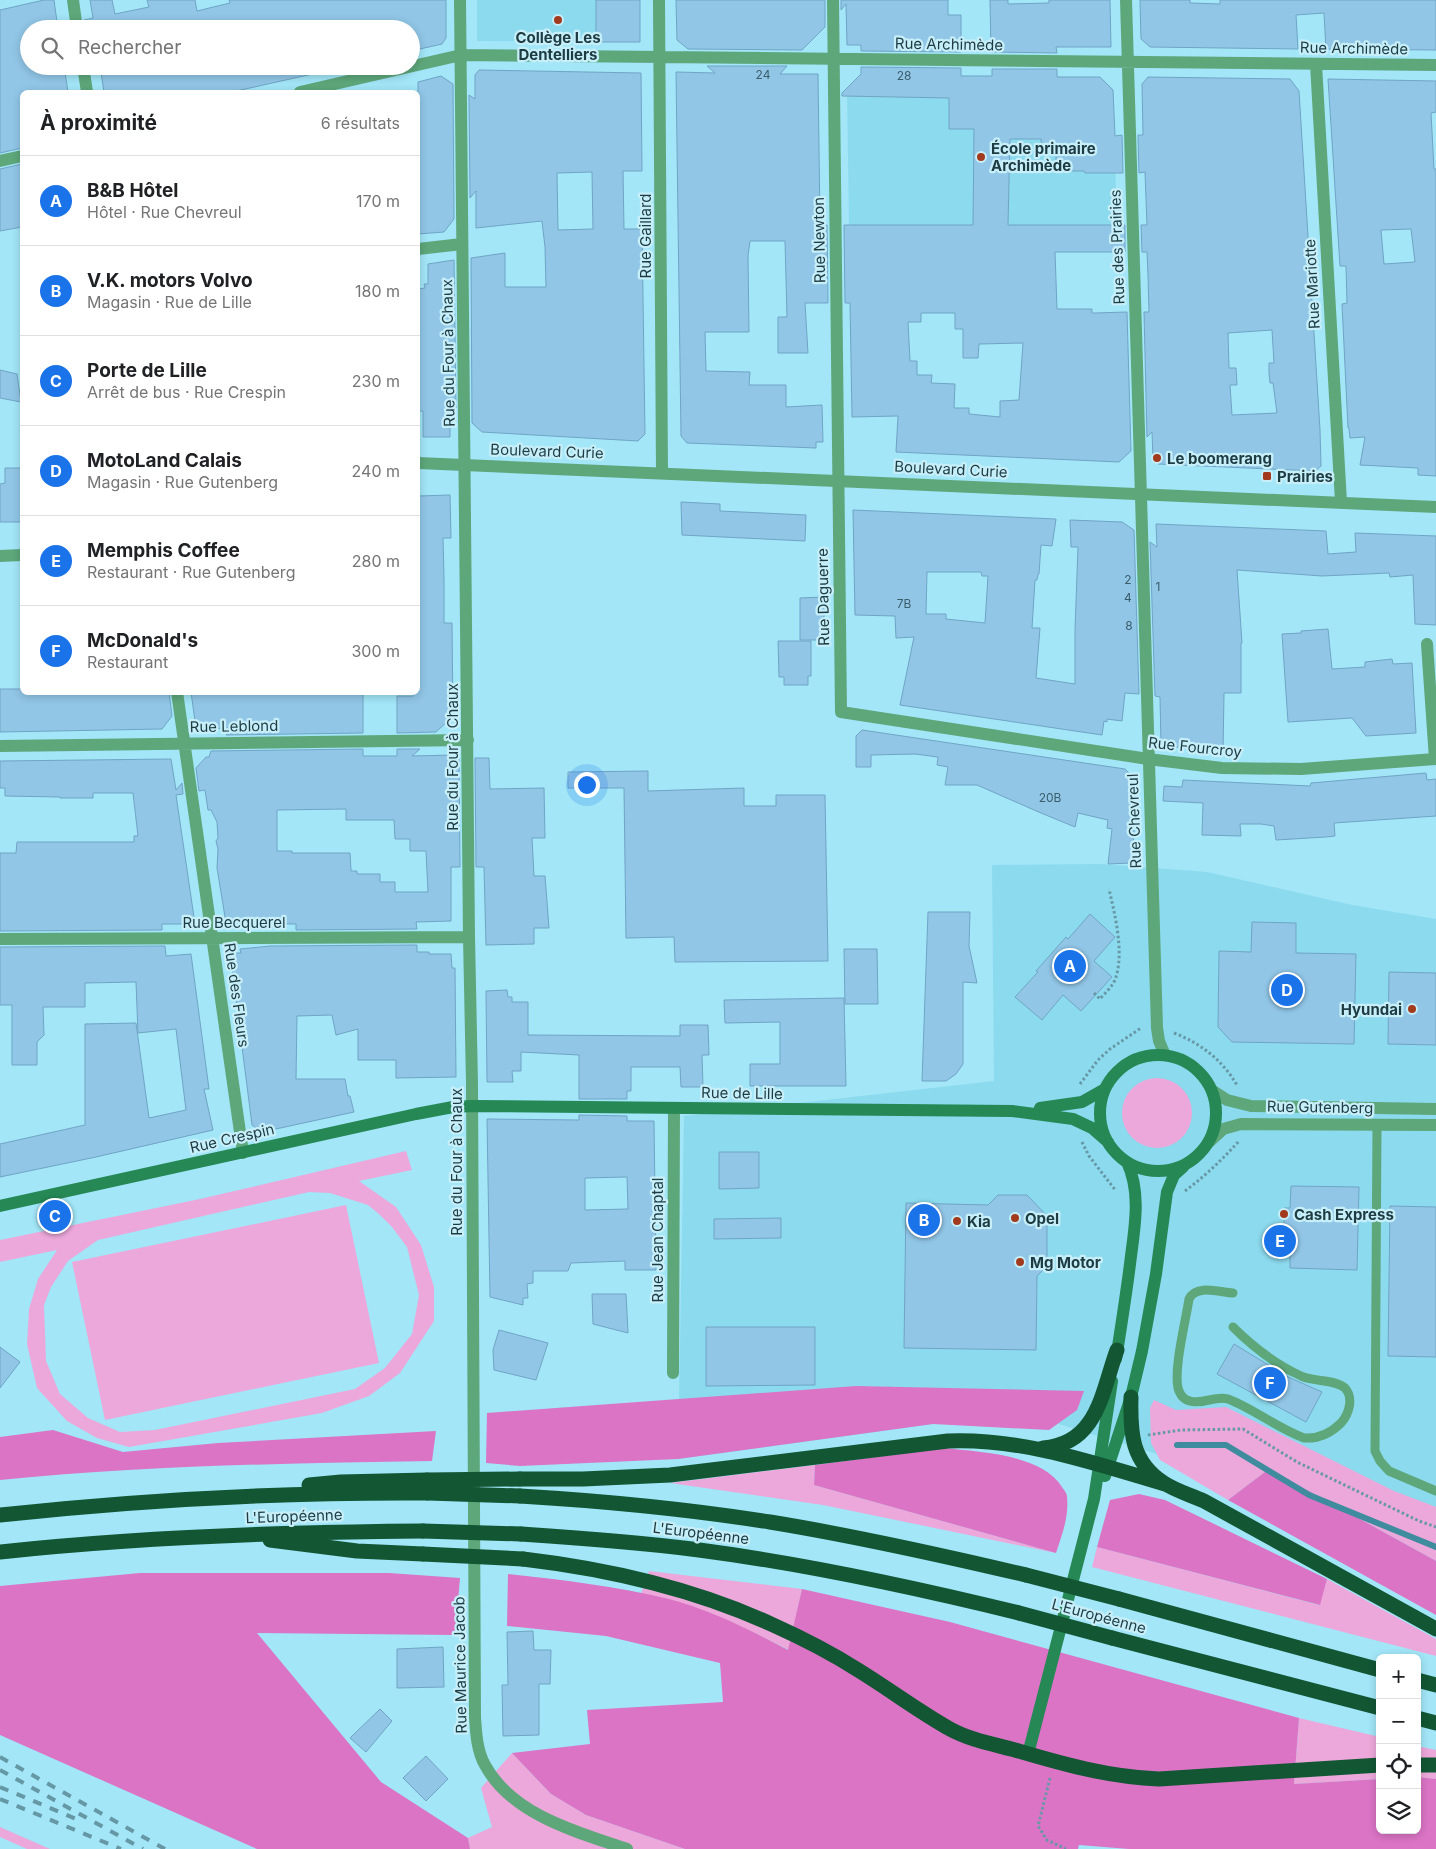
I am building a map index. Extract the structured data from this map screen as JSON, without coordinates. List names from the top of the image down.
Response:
{
  "streets": {
    "highway": ["L'Européenne"],
    "main road": ["Rue de Lille", "Rue Crespin"],
    "street": [
      "Rue Archimède",
      "Rue Gaillard",
      "Rue Newton",
      "Rue des Prairies",
      "Rue Mariotte",
      "Rue du Four à Chaux",
      "Boulevard Curie",
      "Rue Daguerre",
      "Rue Leblond",
      "Rue Fourcroy",
      "Rue Chevreul",
      "Rue Becquerel",
      "Rue des Fleurs",
      "Rue Gutenberg",
      "Rue Jean Chaptal",
      "Rue Maurice Jacob"
    ]
  },
  "crossings": [
    ["Rue Archimède", "Rue Gaillard"],
    ["Rue Archimède", "Rue Newton"],
    ["Rue Archimède", "Rue des Prairies"],
    ["Rue Archimède", "Rue Mariotte"],
    ["Rue Archimède", "Rue du Four à Chaux"],
    ["Rue Gaillard", "Boulevard Curie"],
    ["Rue Newton", "Boulevard Curie"],
    ["Rue Newton", "Rue Daguerre"],
    ["Rue des Prairies", "Boulevard Curie"],
    ["Rue des Prairies", "Rue Chevreul"],
    ["Rue Mariotte", "Boulevard Curie"],
    ["Rue du Four à Chaux", "Boulevard Curie"],
    ["Rue du Four à Chaux", "Rue Leblond"],
    ["Rue du Four à Chaux", "Rue Becquerel"],
    ["Rue du Four à Chaux", "Rue de Lille"],
    ["Rue du Four à Chaux", "Rue Crespin"],
    ["Rue du Four à Chaux", "Rue Maurice Jacob"],
    ["Boulevard Curie", "Rue Daguerre"],
    ["Boulevard Curie", "Rue Chevreul"],
    ["Rue Daguerre", "Rue Fourcroy"],
    ["Rue Leblond", "Rue des Fleurs"],
    ["Rue Fourcroy", "Rue Chevreul"],
    ["Rue Chevreul", "Rue de Lille"],
    ["Rue Chevreul", "Rue Gutenberg"],
    ["Rue Becquerel", "Rue des Fleurs"],
    ["Rue des Fleurs", "Rue Crespin"],
    ["Rue de Lille", "Rue Gutenberg"],
    ["Rue de Lille", "Rue Crespin"],
    ["Rue de Lille", "Rue Jean Chaptal"]
  ],
  "places": {
    "other": [
      "Collège Les Dentelliers",
      "École primaire Archimède",
      "Le boomerang",
      "Hyundai",
      "Cash Express",
      "Opel",
      "Kia",
      "Mg Motor"
    ],
    "transit": ["Prairies"]
  },
  "house_numbers": [
    "24",
    "28",
    "2",
    "1",
    "4",
    "7B",
    "8",
    "20B"
  ],
  "page": {
    "search": "Rechercher",
    "heading": ["À proximité", "6 résultats"],
    "list": [
      {
        "mark": "A",
        "name": "B&B Hôtel",
        "note": "Hôtel · Rue Chevreul",
        "value": "170 m"
      },
      {
        "mark": "B",
        "name": "V.K. motors Volvo",
        "note": "Magasin · Rue de Lille",
        "value": "180 m"
      },
      {
        "mark": "C",
        "name": "Porte de Lille",
        "note": "Arrêt de bus · Rue Crespin",
        "value": "230 m"
      },
      {
        "mark": "D",
        "name": "MotoLand Calais",
        "note": "Magasin · Rue Gutenberg",
        "value": "240 m"
      },
      {
        "mark": "E",
        "name": "Memphis Coffee",
        "note": "Restaurant · Rue Gutenberg",
        "value": "280 m"
      },
      {
        "mark": "F",
        "name": "McDonald's",
        "note": "Restaurant",
        "value": "300 m"
      }
    ],
    "pins": [
      "A",
      "D",
      "C",
      "B",
      "E",
      "F"
    ],
    "map_buttons": ["+", "−"]
  }
}
